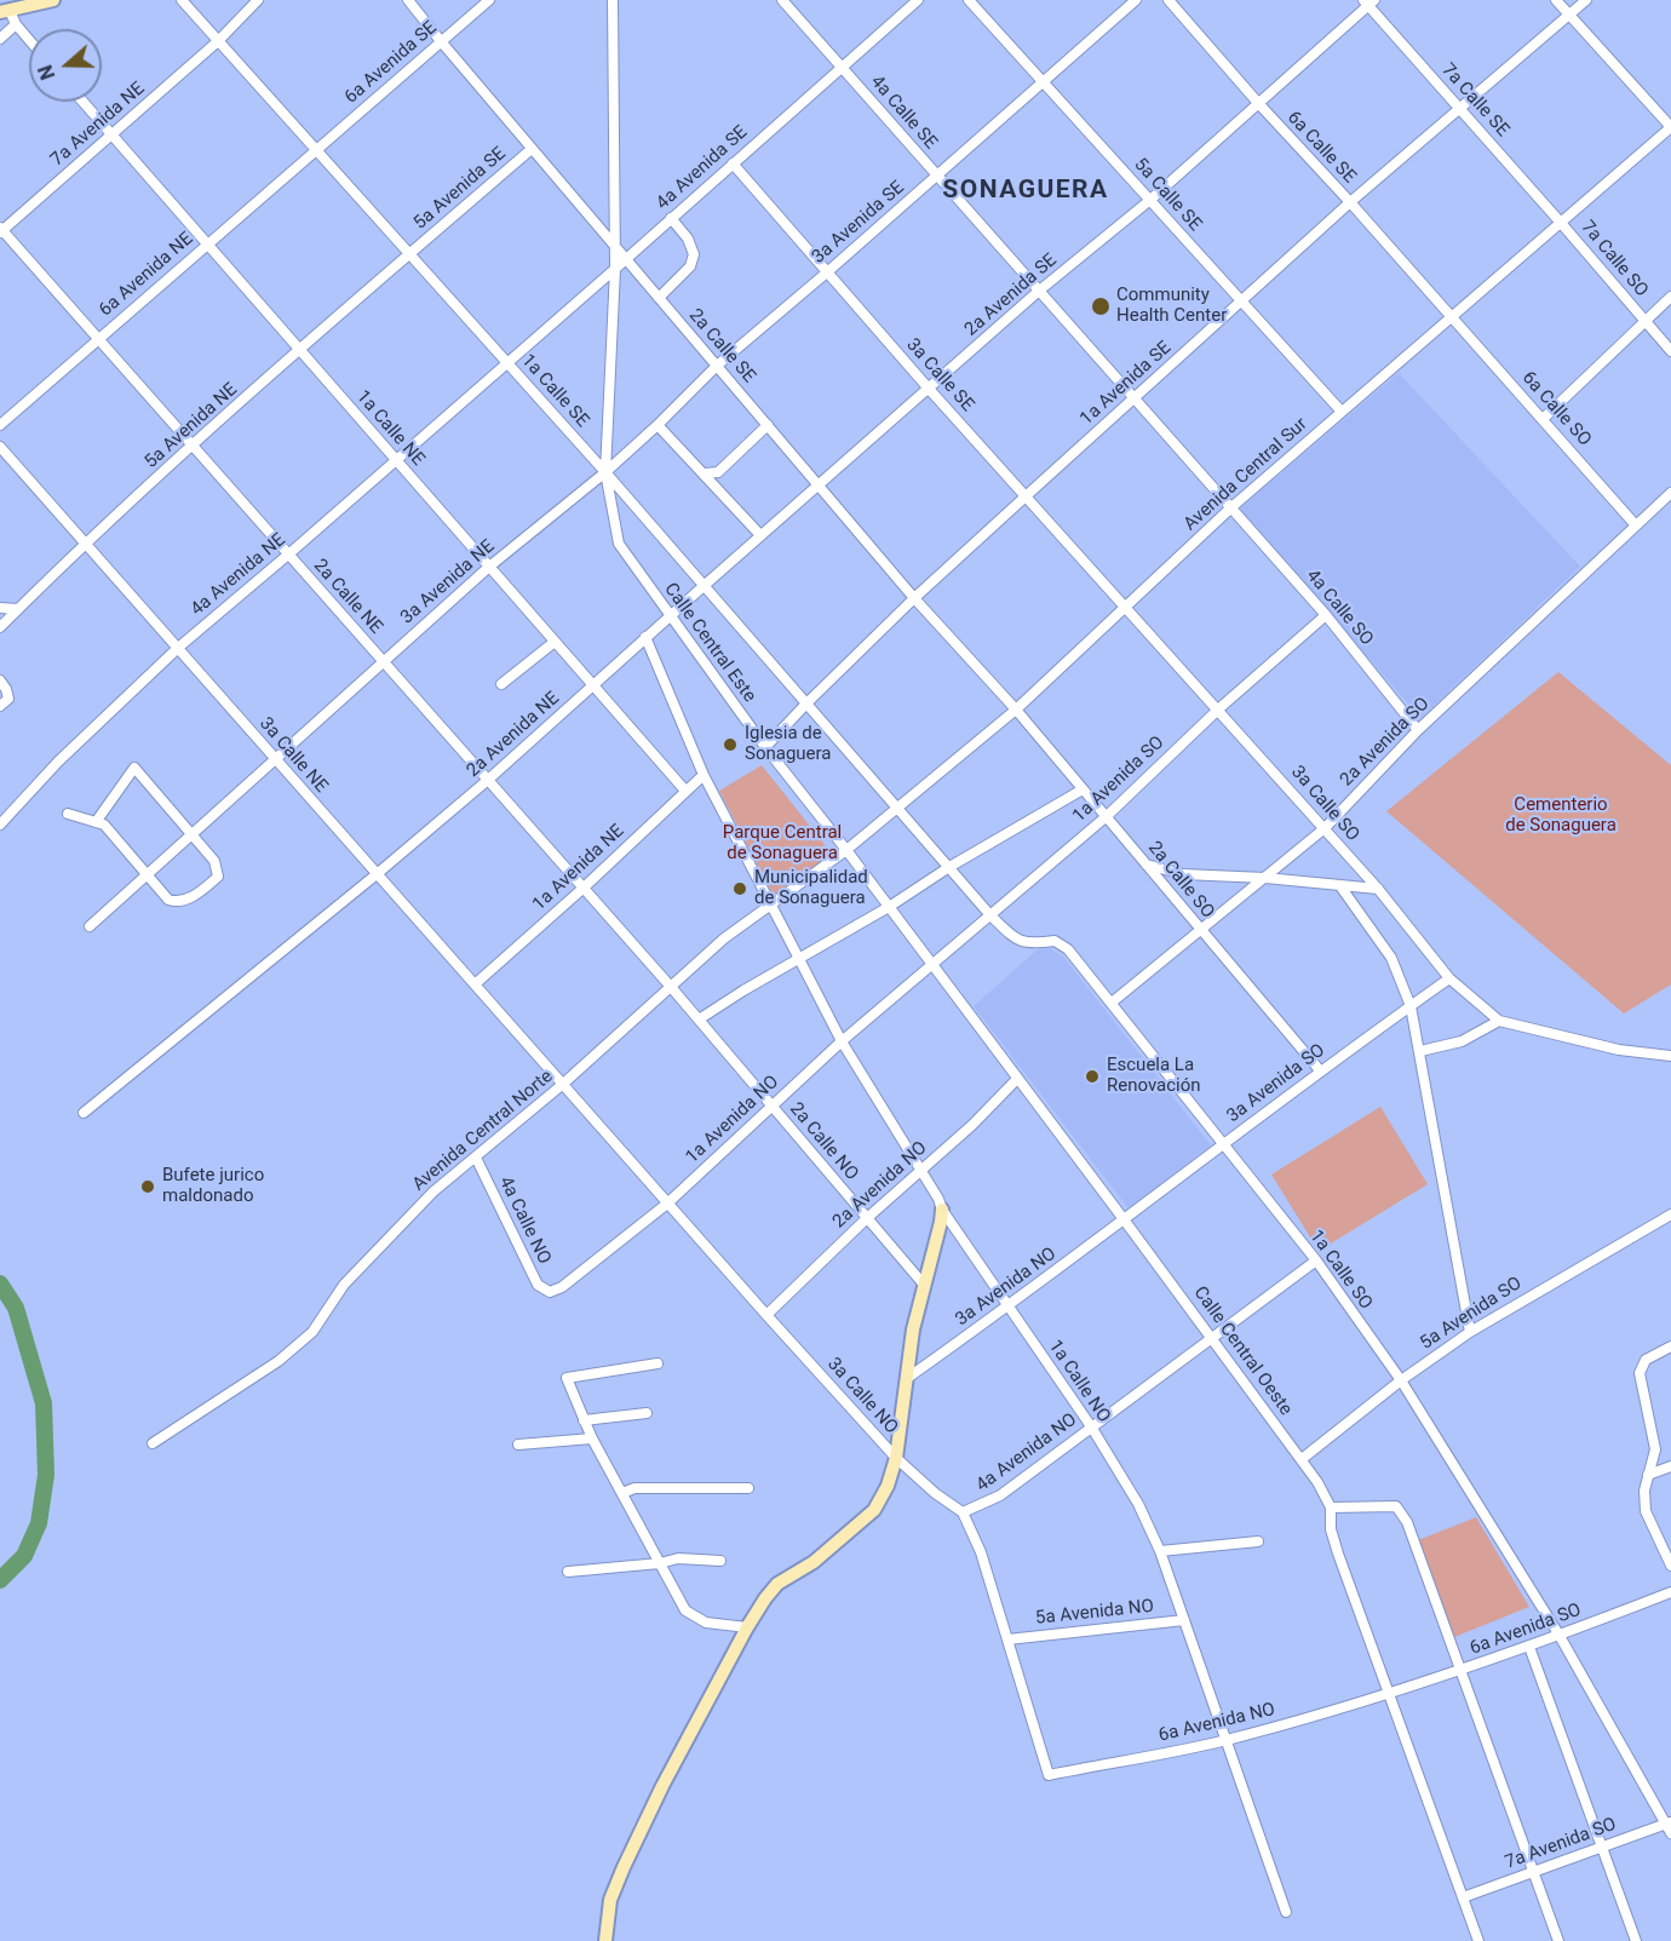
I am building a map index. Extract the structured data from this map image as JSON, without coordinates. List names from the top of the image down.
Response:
{
  "streets": {
    "street": [
      "6a Avenida SE",
      "7a Calle SE",
      "4a Calle SE",
      "7a Avenida NE",
      "6a Calle SE",
      "4a Avenida SE",
      "5a Avenida SE",
      "5a Calle SE",
      "3a Avenida SE",
      "7a Calle SO",
      "6a Avenida NE",
      "2a Avenida SE",
      "2a Calle SE",
      "3a Calle SE",
      "1a Avenida SE",
      "1a Calle SE",
      "6a Calle SO",
      "5a Avenida NE",
      "1a Calle NE",
      "Avenida Central Sur",
      "4a Avenida NE",
      "3a Avenida NE",
      "2a Calle NE",
      "4a Calle SO",
      "Calle Central Este",
      "2a Avenida NE",
      "2a Avenida SO",
      "3a Calle NE",
      "1a Avenida SO",
      "3a Calle SO",
      "1a Avenida NE",
      "2a Calle SO",
      "3a Avenida SO",
      "1a Avenida NO",
      "Avenida Central Norte",
      "2a Calle NO",
      "2a Avenida NO",
      "4a Calle NO",
      "1a Calle SO",
      "3a Avenida NO",
      "5a Avenida SO",
      "Calle Central Oeste",
      "1a Calle NO",
      "3a Calle NO",
      "4a Avenida NO",
      "5a Avenida NO",
      "6a Avenida SO",
      "6a Avenida NO",
      "7a Avenida SO"
    ]
  },
  "crossings": [
    ["6a Avenida SE", "6a Avenida NE"],
    ["6a Avenida SE", "2a Calle SE"],
    ["6a Avenida SE", "1a Calle SE"],
    ["7a Calle SE", "7a Calle SO"],
    ["7a Calle SE", "2a Avenida SE"],
    ["7a Calle SE", "1a Avenida SE"],
    ["7a Calle SE", "Avenida Central Sur"],
    ["4a Calle SE", "4a Avenida SE"],
    ["4a Calle SE", "3a Avenida SE"],
    ["4a Calle SE", "2a Avenida SE"],
    ["4a Calle SE", "1a Avenida SE"],
    ["4a Calle SE", "Avenida Central Sur"],
    ["4a Calle SE", "4a Calle SO"],
    ["7a Avenida NE", "1a Calle SE"],
    ["7a Avenida NE", "1a Calle NE"],
    ["7a Avenida NE", "2a Calle NE"],
    ["6a Calle SE", "2a Avenida SE"],
    ["6a Calle SE", "1a Avenida SE"],
    ["6a Calle SE", "6a Calle SO"],
    ["6a Calle SE", "Avenida Central Sur"],
    ["4a Avenida SE", "2a Calle SE"],
    ["4a Avenida SE", "3a Calle SE"],
    ["4a Avenida SE", "1a Calle SE"],
    ["4a Avenida SE", "4a Avenida NE"],
    ["4a Avenida SE", "Calle Central Este"],
    ["5a Avenida SE", "2a Calle SE"],
    ["5a Avenida SE", "1a Calle SE"],
    ["5a Avenida SE", "5a Avenida NE"],
    ["5a Calle SE", "3a Avenida SE"],
    ["5a Calle SE", "2a Avenida SE"],
    ["5a Calle SE", "1a Avenida SE"],
    ["5a Calle SE", "Avenida Central Sur"],
    ["3a Avenida SE", "2a Calle SE"],
    ["3a Avenida SE", "3a Calle SE"],
    ["3a Avenida SE", "1a Calle SE"],
    ["3a Avenida SE", "3a Avenida NE"],
    ["3a Avenida SE", "Calle Central Este"],
    ["7a Calle SO", "Avenida Central Sur"],
    ["6a Avenida NE", "1a Calle SE"],
    ["6a Avenida NE", "1a Calle NE"],
    ["6a Avenida NE", "2a Calle NE"],
    ["2a Avenida SE", "2a Calle SE"],
    ["2a Avenida SE", "3a Calle SE"],
    ["2a Avenida SE", "1a Calle SE"],
    ["2a Avenida SE", "Calle Central Este"],
    ["2a Avenida SE", "2a Avenida NE"],
    ["2a Calle SE", "1a Avenida SE"],
    ["2a Calle SE", "Avenida Central Sur"],
    ["2a Calle SE", "Calle Central Este"],
    ["2a Calle SE", "2a Calle SO"],
    ["3a Calle SE", "1a Avenida SE"],
    ["3a Calle SE", "Avenida Central Sur"],
    ["3a Calle SE", "3a Calle SO"],
    ["1a Avenida SE", "1a Calle SE"],
    ["1a Avenida SE", "Calle Central Este"],
    ["1a Calle SE", "5a Avenida NE"],
    ["1a Calle SE", "Avenida Central Sur"],
    ["1a Calle SE", "4a Avenida NE"],
    ["1a Calle SE", "3a Avenida NE"],
    ["1a Calle SE", "Calle Central Este"],
    ["1a Calle SE", "1a Calle SO"],
    ["6a Calle SO", "Avenida Central Sur"],
    ["6a Calle SO", "2a Avenida SO"],
    ["5a Avenida NE", "1a Calle NE"],
    ["5a Avenida NE", "2a Calle NE"],
    ["5a Avenida NE", "3a Calle NE"],
    ["1a Calle NE", "4a Avenida NE"],
    ["1a Calle NE", "3a Avenida NE"],
    ["1a Calle NE", "2a Avenida NE"],
    ["1a Calle NE", "1a Avenida NE"],
    ["Avenida Central Sur", "4a Calle SO"],
    ["Avenida Central Sur", "Calle Central Este"],
    ["Avenida Central Sur", "3a Calle SO"],
    ["Avenida Central Sur", "2a Calle SO"],
    ["Avenida Central Sur", "Avenida Central Norte"],
    ["Avenida Central Sur", "1a Calle SO"],
    ["Avenida Central Sur", "Calle Central Oeste"],
    ["4a Avenida NE", "2a Calle NE"],
    ["4a Avenida NE", "3a Calle NE"],
    ["3a Avenida NE", "2a Calle NE"],
    ["3a Avenida NE", "Calle Central Este"],
    ["3a Avenida NE", "3a Calle NE"],
    ["2a Calle NE", "2a Avenida NE"],
    ["2a Calle NE", "1a Avenida NE"],
    ["2a Calle NE", "Avenida Central Norte"],
    ["2a Calle NE", "2a Calle NO"],
    ["4a Calle SO", "2a Avenida SO"],
    ["4a Calle SO", "1a Avenida SO"],
    ["Calle Central Este", "2a Avenida NE"],
    ["Calle Central Este", "Avenida Central Norte"],
    ["Calle Central Este", "Calle Central Oeste"],
    ["2a Avenida NE", "3a Calle NE"],
    ["2a Avenida SO", "3a Calle SO"],
    ["2a Avenida SO", "2a Calle SO"],
    ["2a Avenida SO", "1a Calle SO"],
    ["3a Calle NE", "1a Avenida NE"],
    ["3a Calle NE", "Avenida Central Norte"],
    ["3a Calle NE", "3a Calle NO"],
    ["1a Avenida SO", "3a Calle SO"],
    ["1a Avenida SO", "2a Calle SO"],
    ["1a Avenida SO", "1a Avenida NO"],
    ["1a Avenida SO", "1a Calle SO"],
    ["1a Avenida SO", "Calle Central Oeste"],
    ["3a Calle SO", "3a Avenida SO"],
    ["2a Calle SO", "3a Avenida SO"],
    ["3a Avenida SO", "1a Calle SO"],
    ["3a Avenida SO", "3a Avenida NO"],
    ["3a Avenida SO", "Calle Central Oeste"],
    ["1a Avenida NO", "2a Calle NO"],
    ["1a Avenida NO", "4a Calle NO"],
    ["1a Avenida NO", "Calle Central Oeste"],
    ["1a Avenida NO", "1a Calle NO"],
    ["1a Avenida NO", "3a Calle NO"],
    ["Avenida Central Norte", "2a Calle NO"],
    ["Avenida Central Norte", "4a Calle NO"],
    ["Avenida Central Norte", "Calle Central Oeste"],
    ["Avenida Central Norte", "1a Calle NO"],
    ["Avenida Central Norte", "3a Calle NO"],
    ["2a Calle NO", "2a Avenida NO"],
    ["2a Avenida NO", "Calle Central Oeste"],
    ["2a Avenida NO", "1a Calle NO"],
    ["2a Avenida NO", "3a Calle NO"],
    ["1a Calle SO", "5a Avenida SO"],
    ["1a Calle SO", "4a Avenida NO"],
    ["1a Calle SO", "6a Avenida SO"],
    ["1a Calle SO", "7a Avenida SO"],
    ["3a Avenida NO", "Calle Central Oeste"],
    ["3a Avenida NO", "1a Calle NO"],
    ["5a Avenida SO", "Calle Central Oeste"],
    ["Calle Central Oeste", "4a Avenida NO"],
    ["Calle Central Oeste", "6a Avenida SO"],
    ["Calle Central Oeste", "6a Avenida NO"],
    ["Calle Central Oeste", "7a Avenida SO"],
    ["1a Calle NO", "4a Avenida NO"],
    ["1a Calle NO", "5a Avenida NO"],
    ["1a Calle NO", "6a Avenida NO"],
    ["3a Calle NO", "4a Avenida NO"],
    ["5a Avenida NO", "6a Avenida NO"],
    ["6a Avenida SO", "6a Avenida NO"]
  ],
  "districts": ["SONAGUERA"],
  "parks": ["Cementerio de Sonaguera", "Parque Central de Sonaguera"],
  "places": [
    "Community Health Center",
    "Iglesia de Sonaguera",
    "Municipalidad de Sonaguera",
    "Escuela La Renovación",
    "Bufete jurico maldonado"
  ],
  "north": "left"
}
